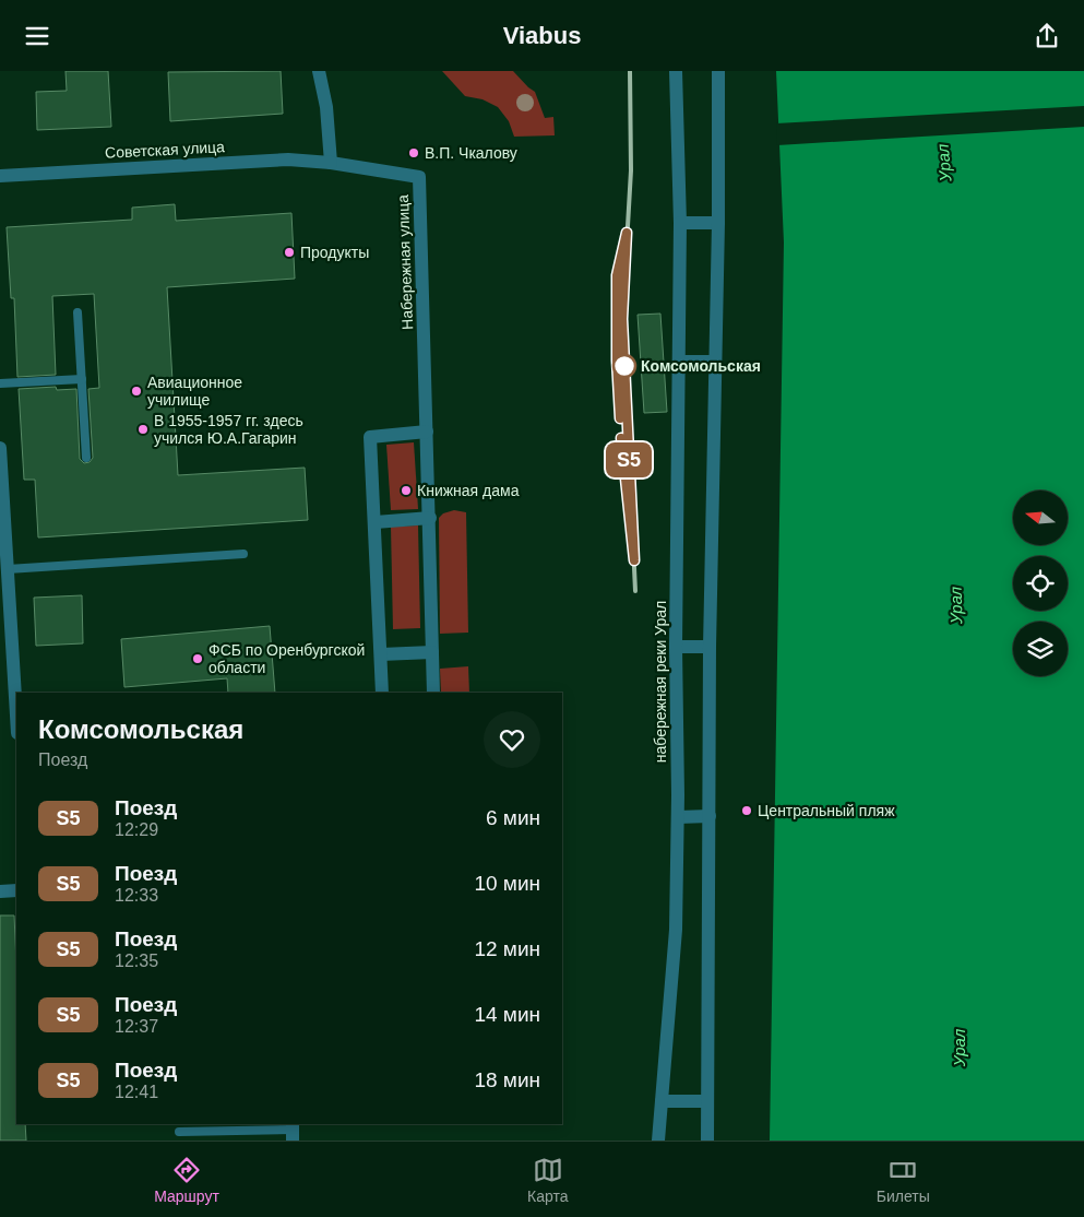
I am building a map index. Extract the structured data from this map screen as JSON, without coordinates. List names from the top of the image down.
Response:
{
  "streets": {
    "street": ["Советская улица", "Набережная улица", "набережная реки Урал"]
  },
  "crossings": [
    ["Советская улица", "Набережная улица"]
  ],
  "water": ["Урал"],
  "places": [
    "В.П. Чкалову",
    "Продукты",
    "Комсомольская",
    "Авиационное училище",
    "В 1955-1957 гг. здесь учился Ю.А.Гагарин",
    "Книжная дама",
    "ФСБ по Оренбургской области",
    "Центральный пляж"
  ],
  "north": "left",
  "page": {
    "header": "Viabus",
    "on_map": "S5",
    "heading": ["Комсомольская", "Поезд"],
    "list": [
      {
        "mark": "S5",
        "name": "Поезд",
        "note": "12:29",
        "value": "6 мин"
      },
      {
        "mark": "S5",
        "name": "Поезд",
        "note": "12:33",
        "value": "10 мин"
      },
      {
        "mark": "S5",
        "name": "Поезд",
        "note": "12:35",
        "value": "12 мин"
      },
      {
        "mark": "S5",
        "name": "Поезд",
        "note": "12:37",
        "value": "14 мин"
      },
      {
        "mark": "S5",
        "name": "Поезд",
        "note": "12:41",
        "value": "18 мин"
      }
    ],
    "tabs": ["Маршрут", "Карта", "Билеты"]
  }
}
